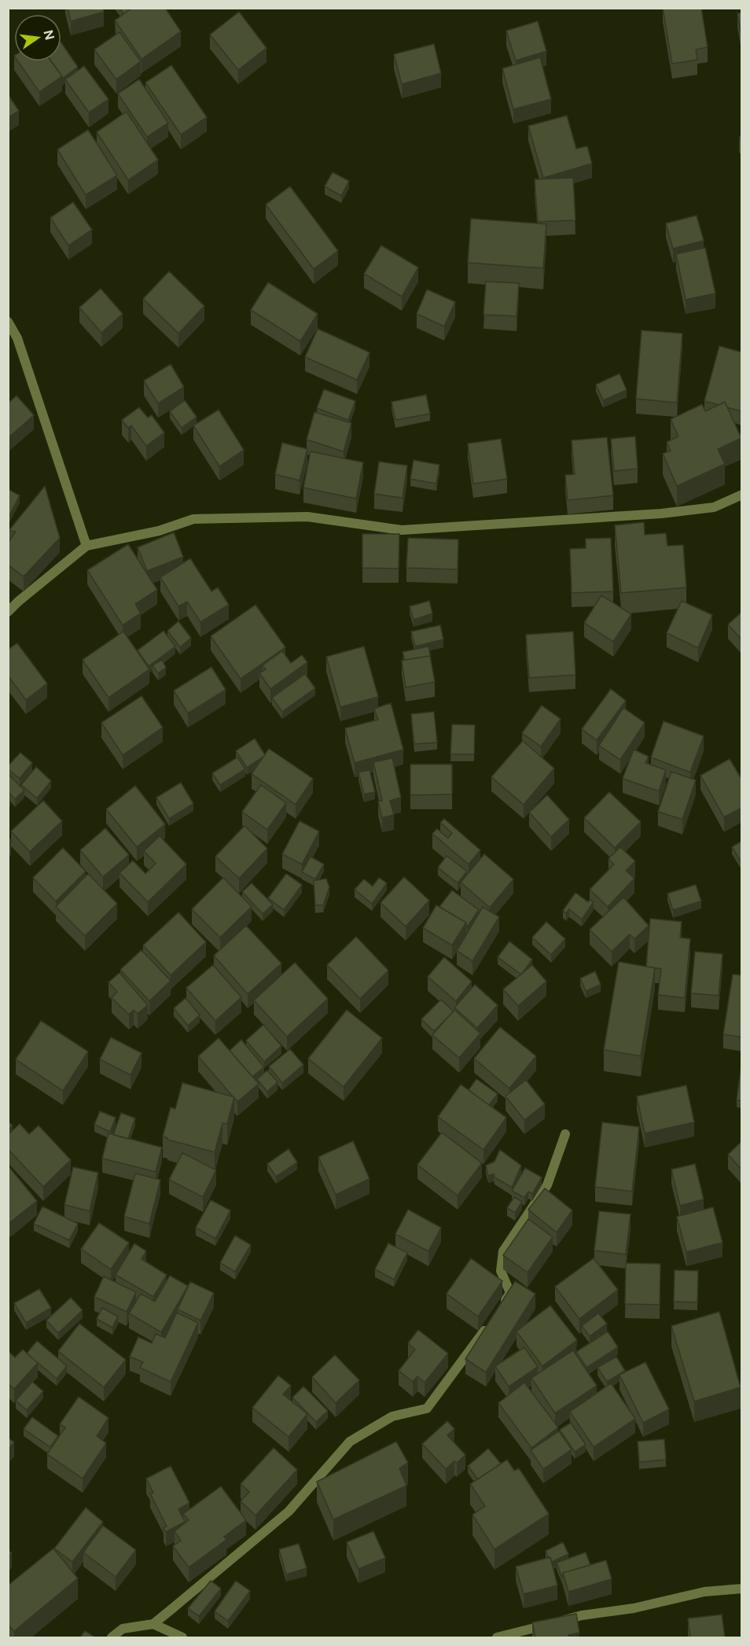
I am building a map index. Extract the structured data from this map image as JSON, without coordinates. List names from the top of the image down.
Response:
{
  "north": "right"
}
